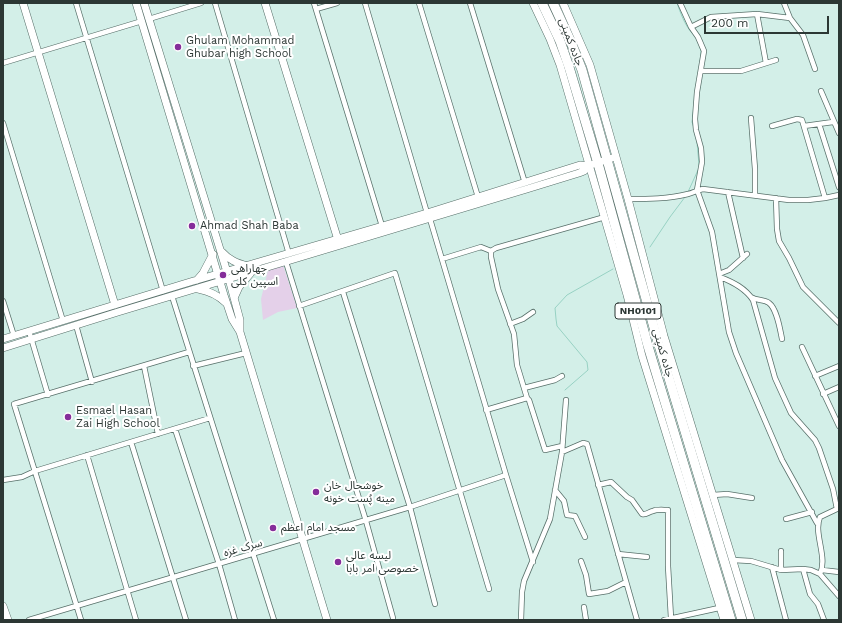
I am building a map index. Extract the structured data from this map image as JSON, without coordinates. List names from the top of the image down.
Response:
{
  "streets": {
    "highway": ["جاده کمپنی", "NH0101"],
    "street": ["سرک غزه"]
  },
  "places": [
    "Ghulam Mohammad Ghubar high School",
    "Ahmad Shah Baba",
    "چهاراهی اسپین کلی",
    "Esmael Hasan Zai High School",
    "خوشحال خان مینه پُست خونه",
    "مسجد امام اعظم",
    "لیسه عالی خصوصی امر بابا"
  ],
  "scale_bar": "200 m"
}
